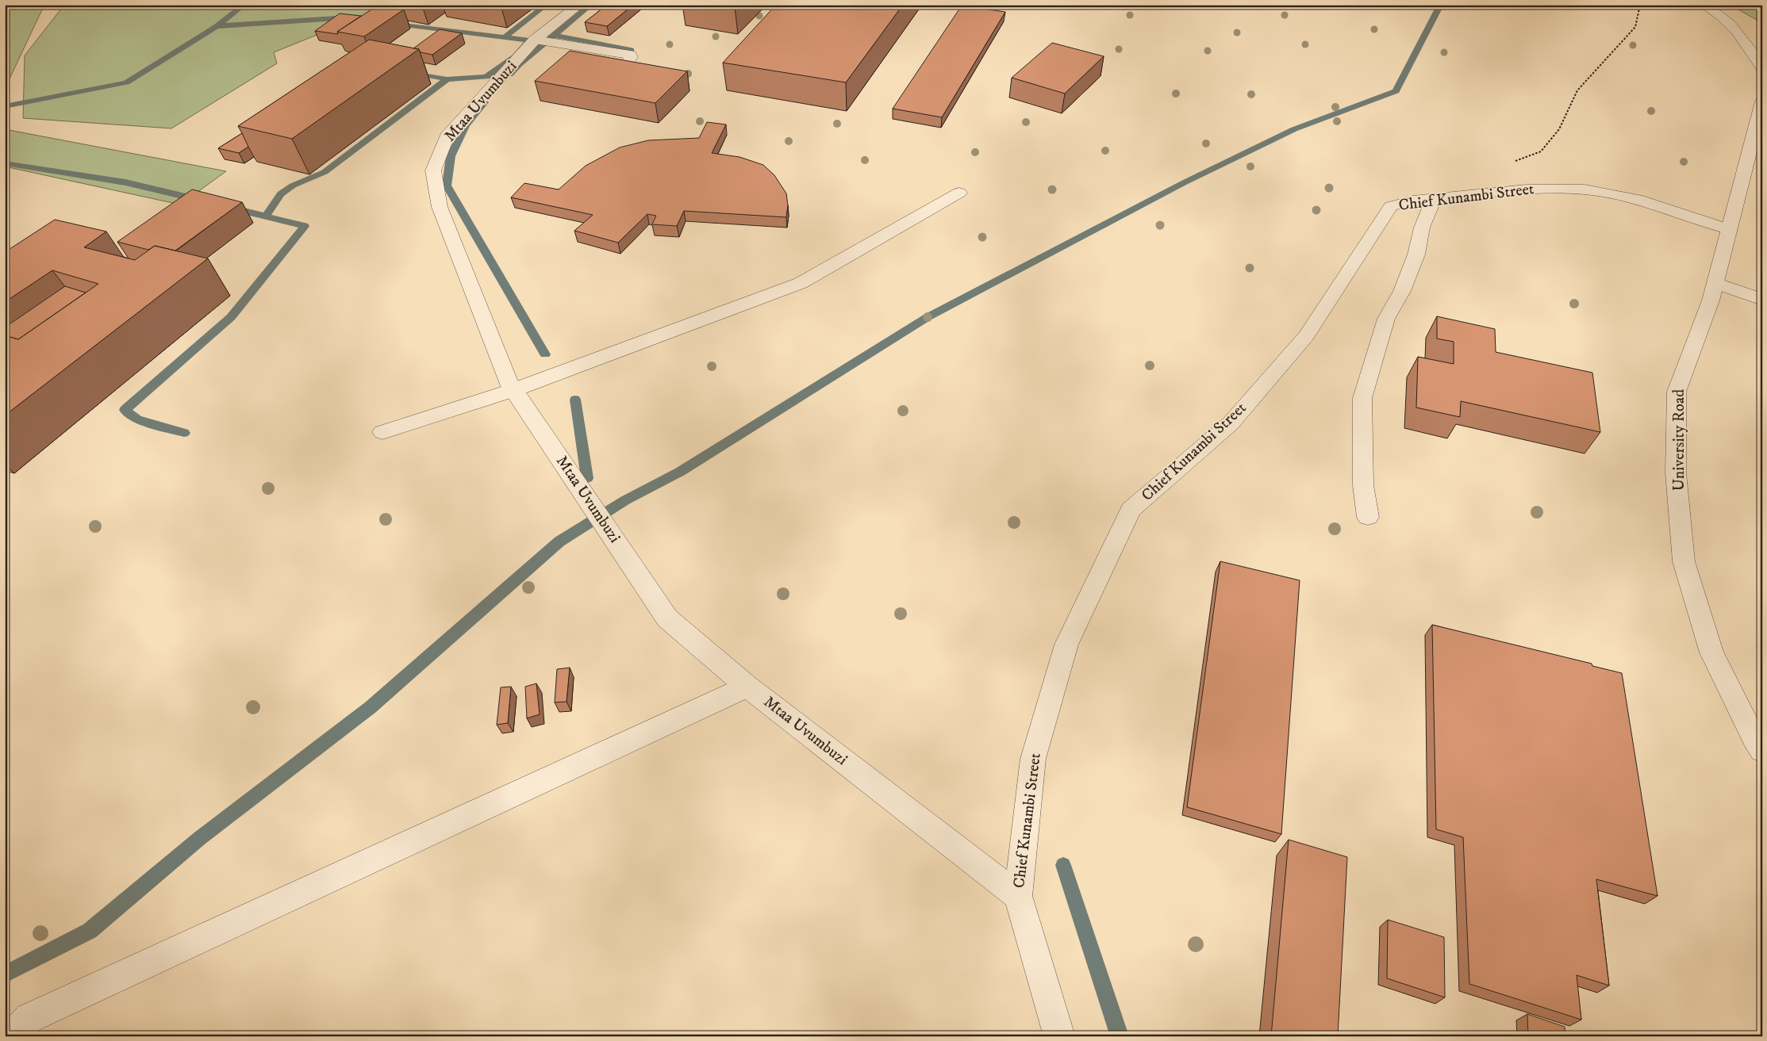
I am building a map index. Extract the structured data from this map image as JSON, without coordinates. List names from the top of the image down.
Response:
{
  "streets": {
    "street": ["Mtaa Uvumbuzi", "Chief Kunambi Street", "University Road"]
  },
  "crossings": [
    ["Mtaa Uvumbuzi", "Chief Kunambi Street"],
    ["Chief Kunambi Street", "University Road"]
  ]
}
